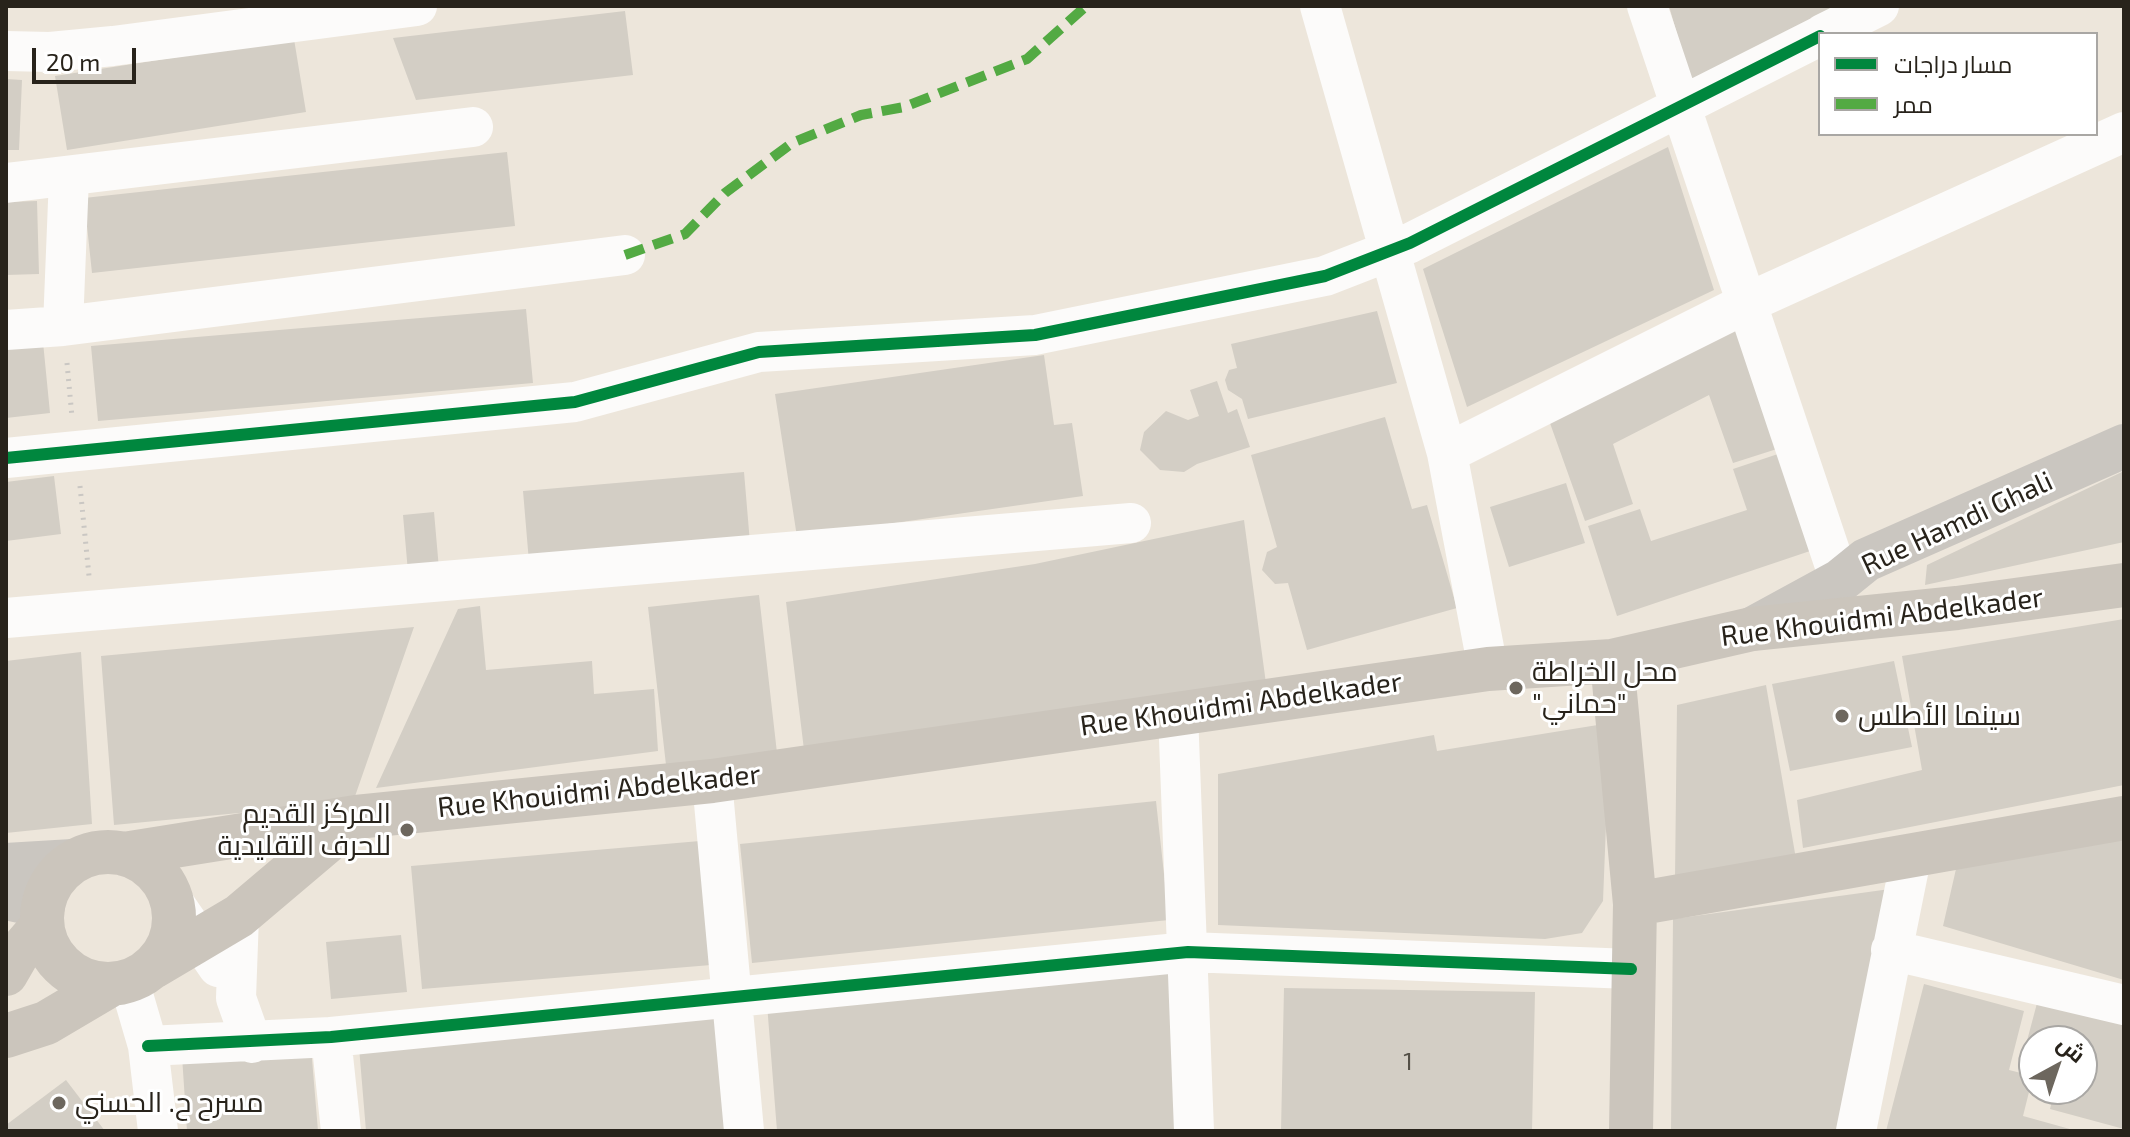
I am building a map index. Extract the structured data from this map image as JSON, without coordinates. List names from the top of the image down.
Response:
{
  "streets": {
    "main road": ["Rue Hamdi Ghali", "Rue Khouidmi Abdelkader"]
  },
  "crossings": [
    ["Rue Hamdi Ghali", "Rue Khouidmi Abdelkader"]
  ],
  "places": [
    "محل الخراطة \"حماني\"",
    "سينما الأطلس",
    "المركز القديم للحرف التقليدية",
    "مسرح ح. الحسني"
  ],
  "house_numbers": ["1"],
  "legend": ["مسار دراجات", "ممر"],
  "scale_bar": "20 m",
  "north": "top right"
}
